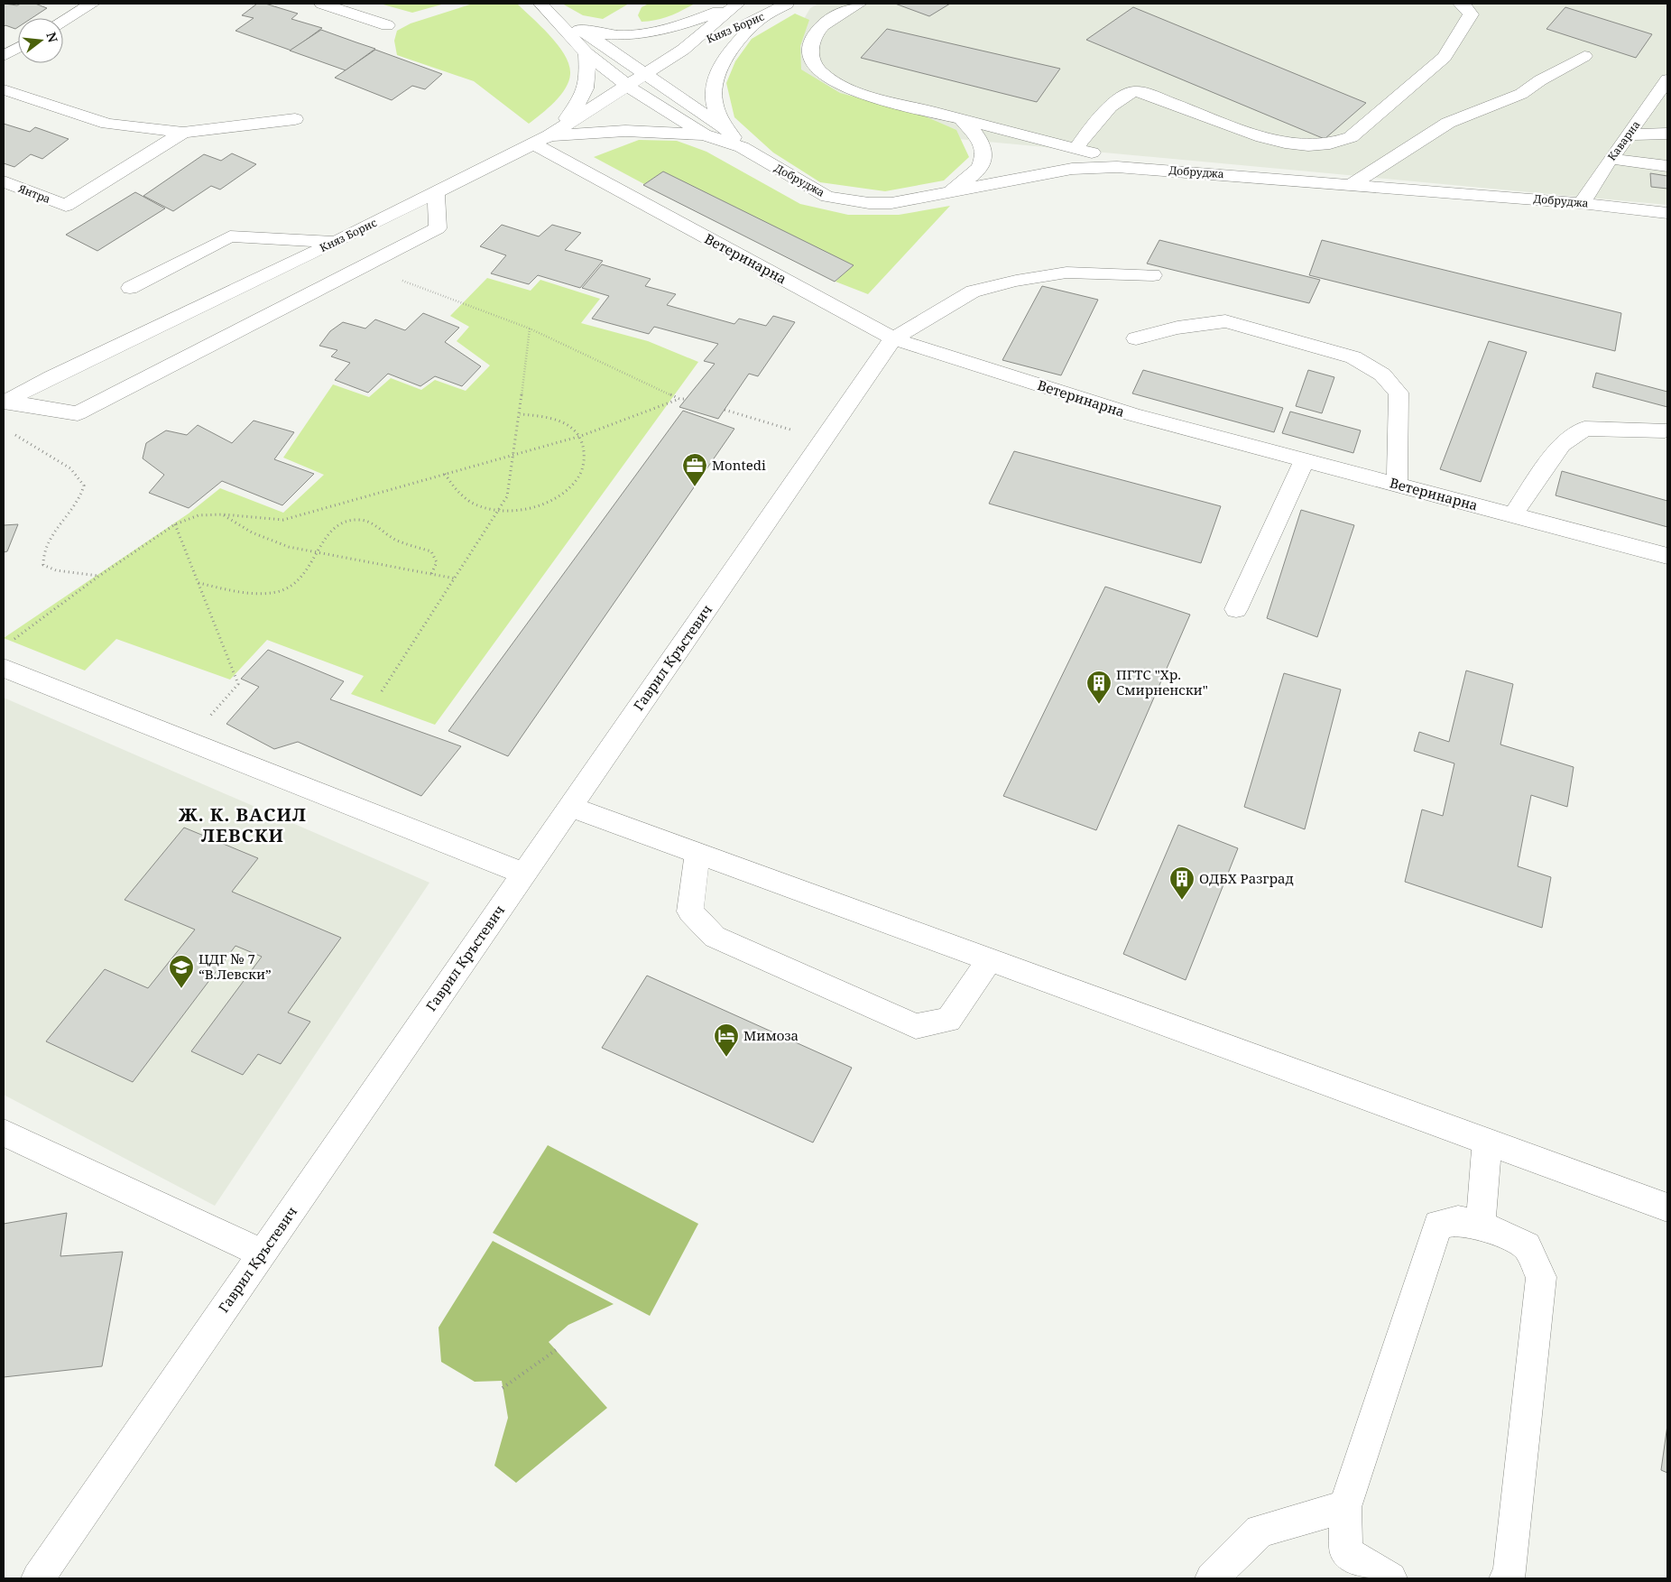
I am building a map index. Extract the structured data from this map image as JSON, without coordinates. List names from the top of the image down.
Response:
{
  "streets": {
    "street": [
      "Княз Борис",
      "Каварна",
      "Добруджа",
      "Янтра",
      "Ветеринарна",
      "Гаврил Кръстевич"
    ]
  },
  "crossings": [
    ["Княз Борис", "Ветеринарна"],
    ["Каварна", "Добруджа"],
    ["Ветеринарна", "Гаврил Кръстевич"]
  ],
  "districts": ["Ж. К. ВАСИЛ ЛЕВСКИ"],
  "places": {
    "office": ["Montedi"],
    "building": ["ПГТС \"Хр. Смирненски\"", "ОДБХ Разград"],
    "school or university": ["ЦДГ № 7 “В.Левски”"],
    "hotel": ["Мимоза"]
  },
  "north": "right"
}
